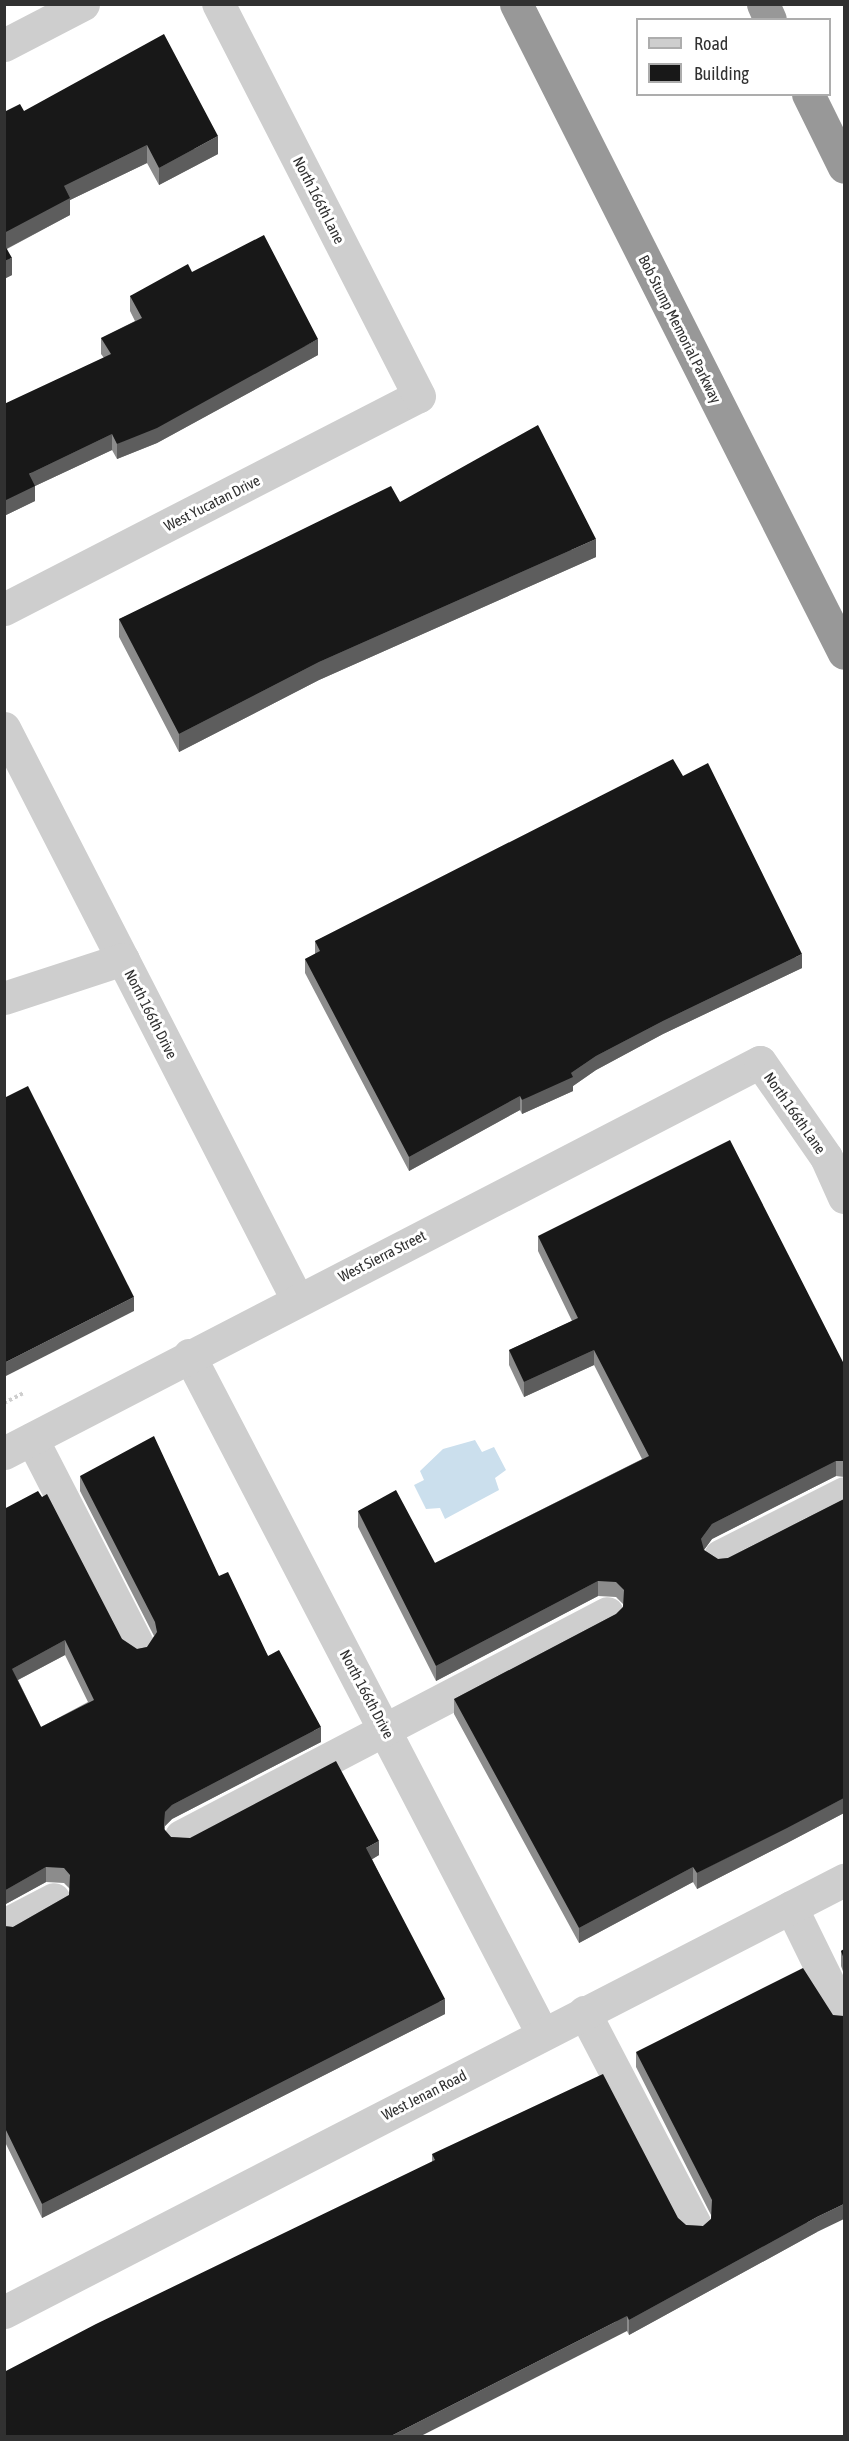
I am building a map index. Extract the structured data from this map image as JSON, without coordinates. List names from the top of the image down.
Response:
{
  "streets": {
    "highway": ["Bob Stump Memorial Parkway"],
    "street": [
      "North 166th Lane",
      "West Yucatan Drive",
      "North 166th Drive",
      "West Sierra Street",
      "West Jenan Road"
    ]
  },
  "crossings": [
    ["North 166th Lane", "West Yucatan Drive"],
    ["North 166th Lane", "West Sierra Street"],
    ["North 166th Drive", "West Sierra Street"],
    ["North 166th Drive", "West Jenan Road"]
  ],
  "legend": ["Road", "Building"]
}
